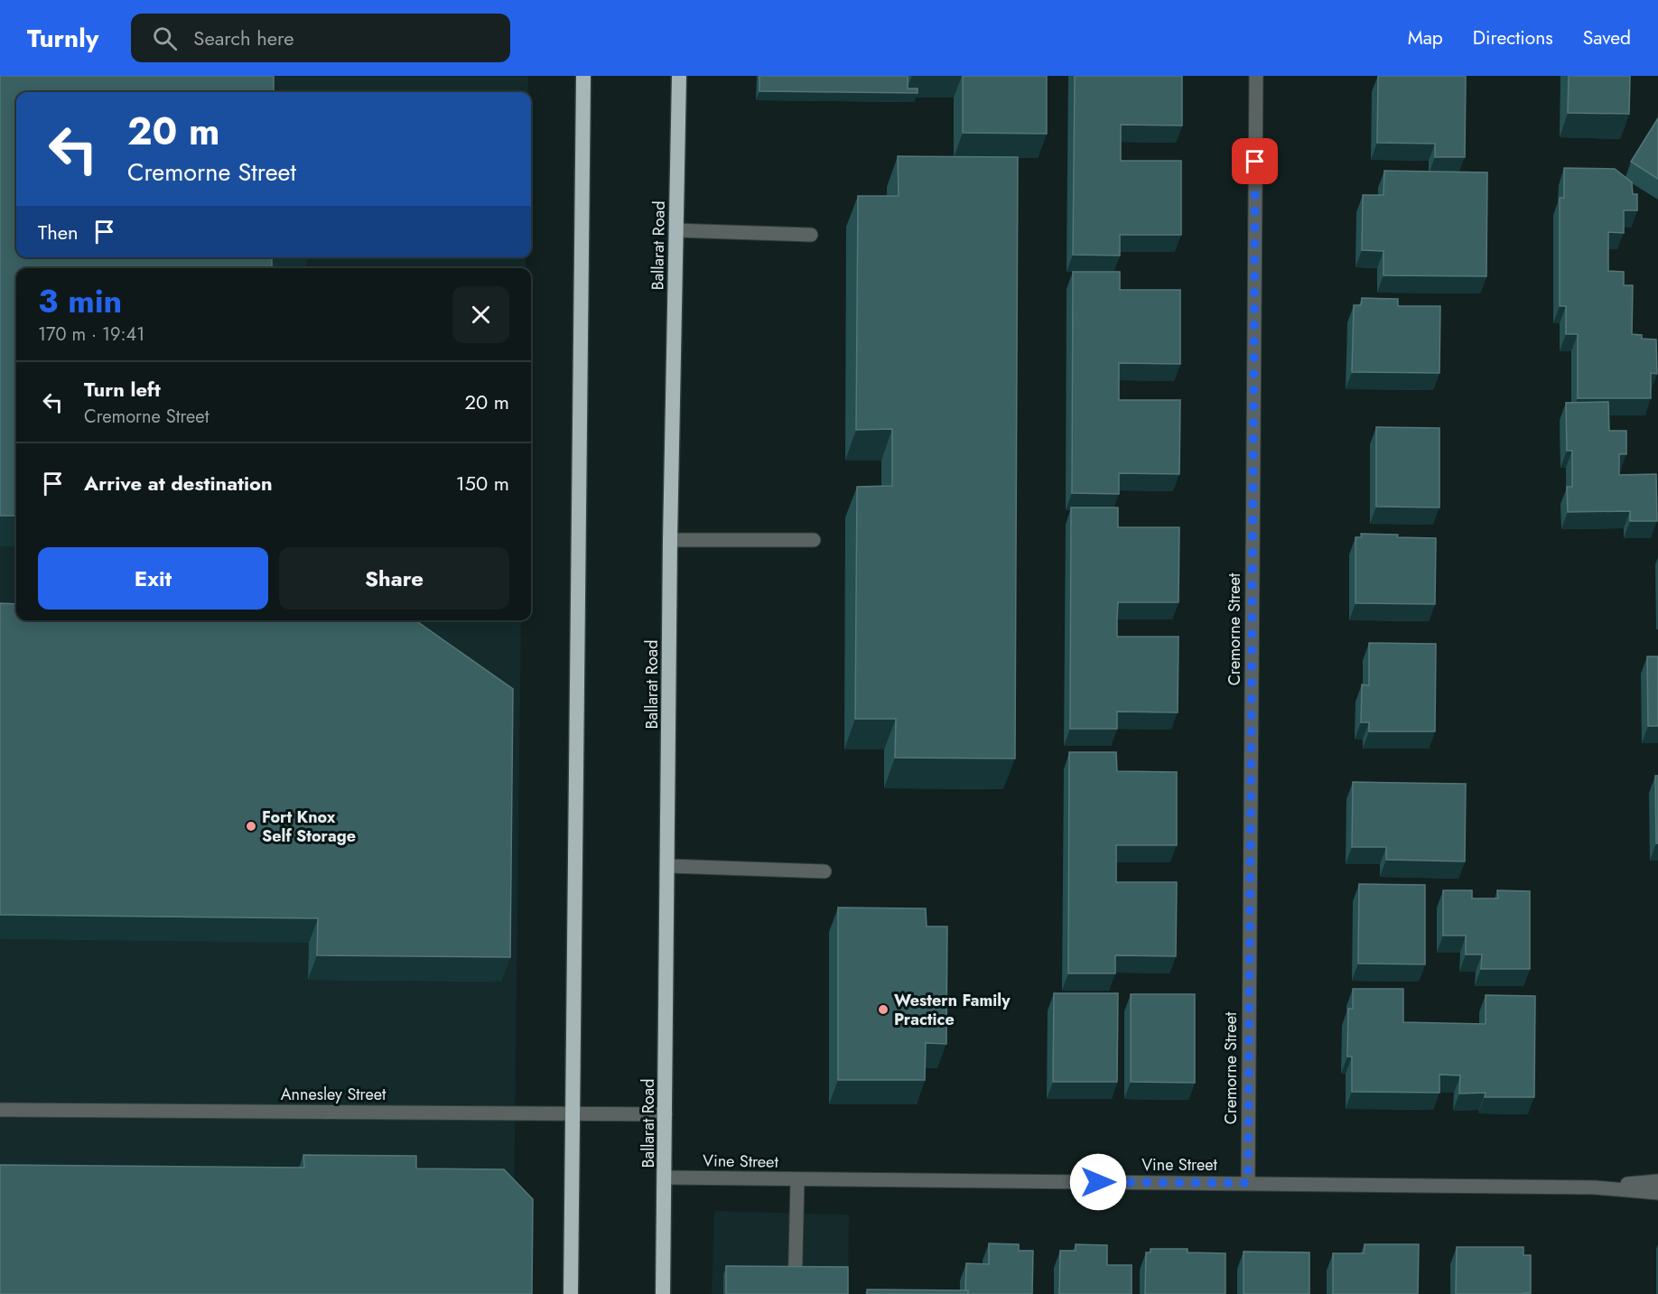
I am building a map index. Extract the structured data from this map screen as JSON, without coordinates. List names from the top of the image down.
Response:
{
  "streets": {
    "highway": ["Ballarat Road"],
    "street": ["Cremorne Street", "Annesley Street", "Vine Street"]
  },
  "crossings": [
    ["Ballarat Road", "Annesley Street"],
    ["Ballarat Road", "Vine Street"],
    ["Cremorne Street", "Vine Street"]
  ],
  "places": ["Fort Knox Self Storage", "Western Family Practice"],
  "page": {
    "header": "Turnly",
    "search": "Search here",
    "nav": ["Map", "Directions", "Saved"],
    "turn": ["20 m", "Cremorne Street"],
    "then": "Then",
    "heading": ["3 min", "170 m · 19:41"],
    "list": [
      {
        "name": "Turn left",
        "note": "Cremorne Street",
        "value": "20 m"
      },
      {
        "name": "Arrive at destination",
        "value": "150 m"
      }
    ],
    "buttons": ["Exit", "Share"]
  }
}
